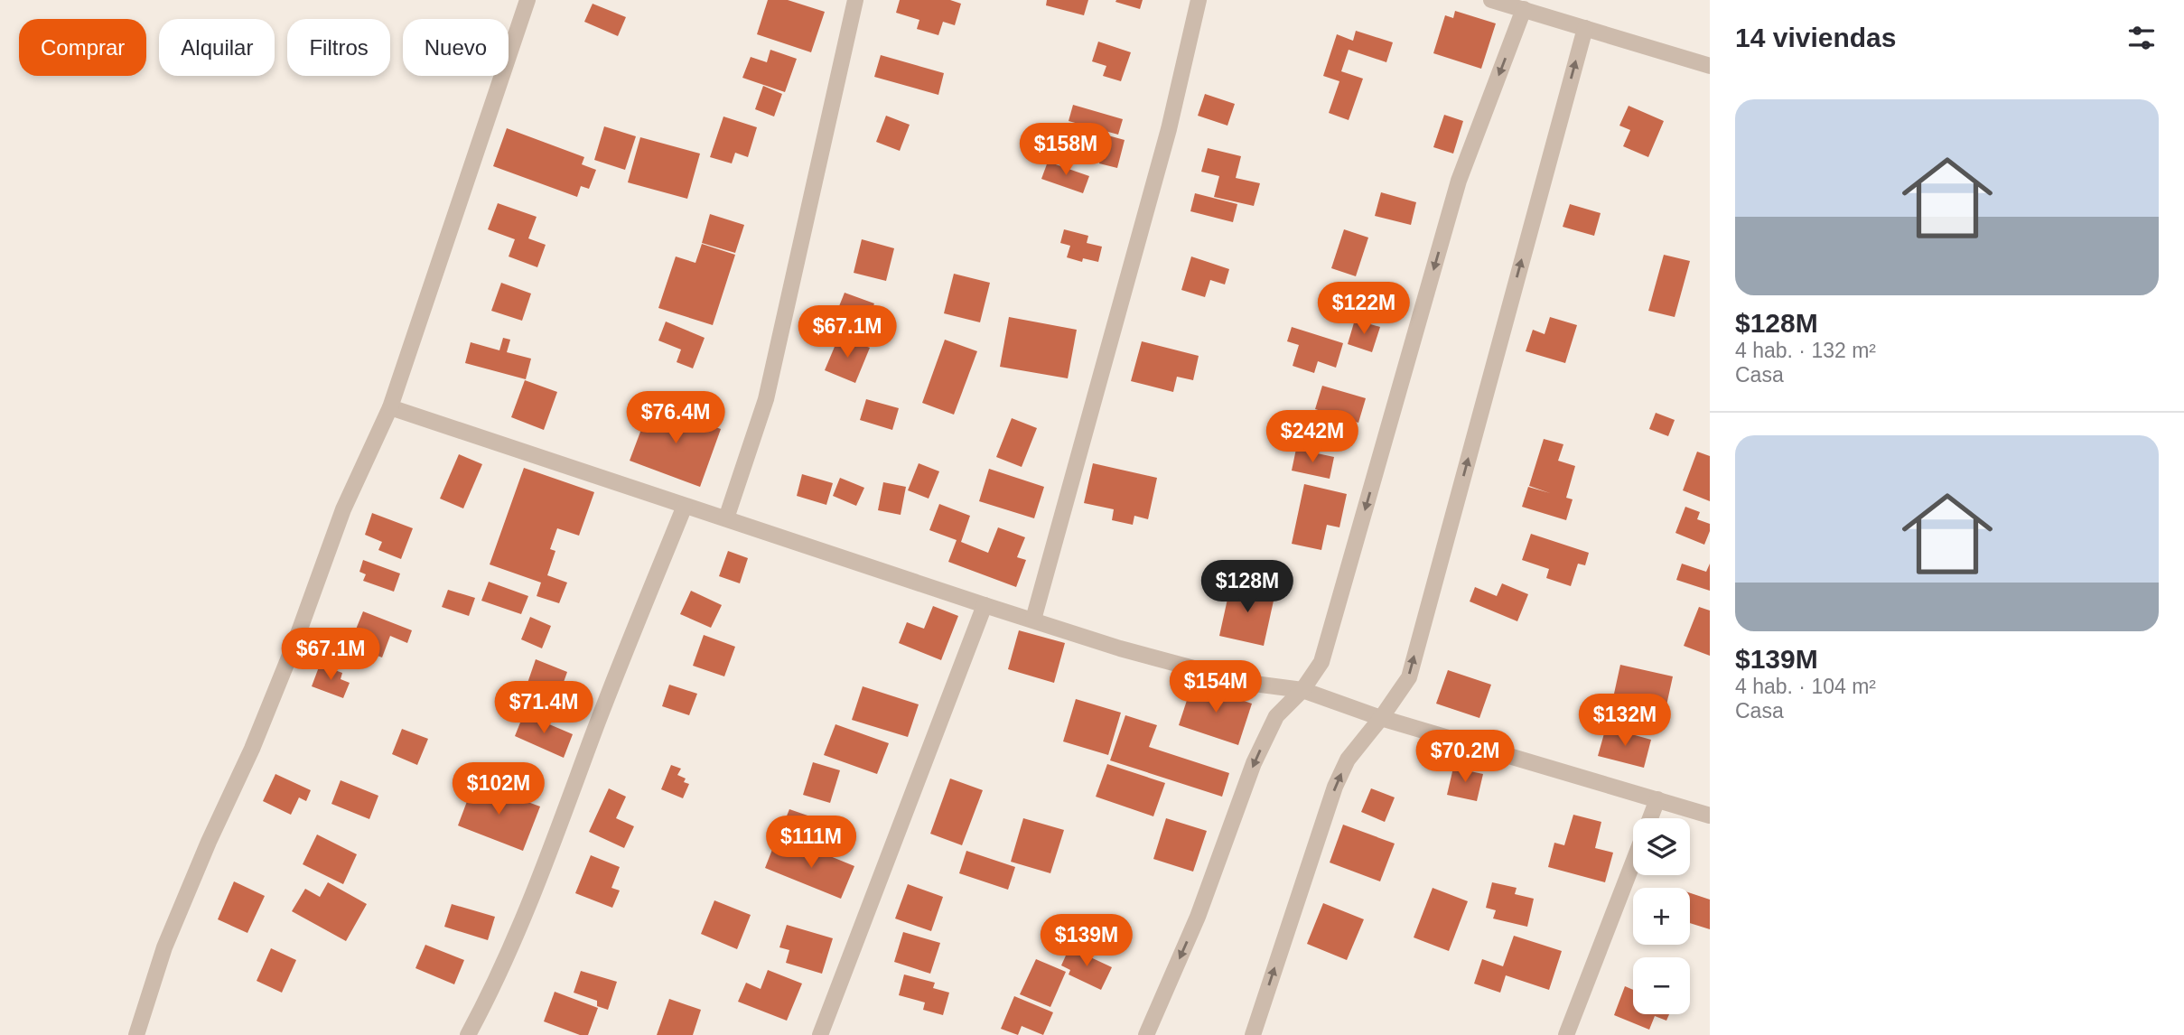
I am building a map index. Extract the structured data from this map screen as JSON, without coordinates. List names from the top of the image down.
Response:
{
  "page": {
    "heading": "14 viviendas",
    "chip": [
      "Comprar",
      "Alquilar",
      "Filtros",
      "Nuevo"
    ],
    "list": [
      {
        "name": "$128M",
        "note": "4 hab. · 132 m² · Casa"
      },
      {
        "name": "$139M",
        "note": "4 hab. · 104 m² · Casa"
      }
    ],
    "price": [
      "$158M",
      "$122M",
      "$67.1M",
      "$76.4M",
      "$242M",
      "$128M",
      "$67.1M",
      "$154M",
      "$71.4M",
      "$132M",
      "$70.2M",
      "$102M",
      "$111M",
      "$139M"
    ],
    "map_buttons": ["+", "−"]
  }
}
